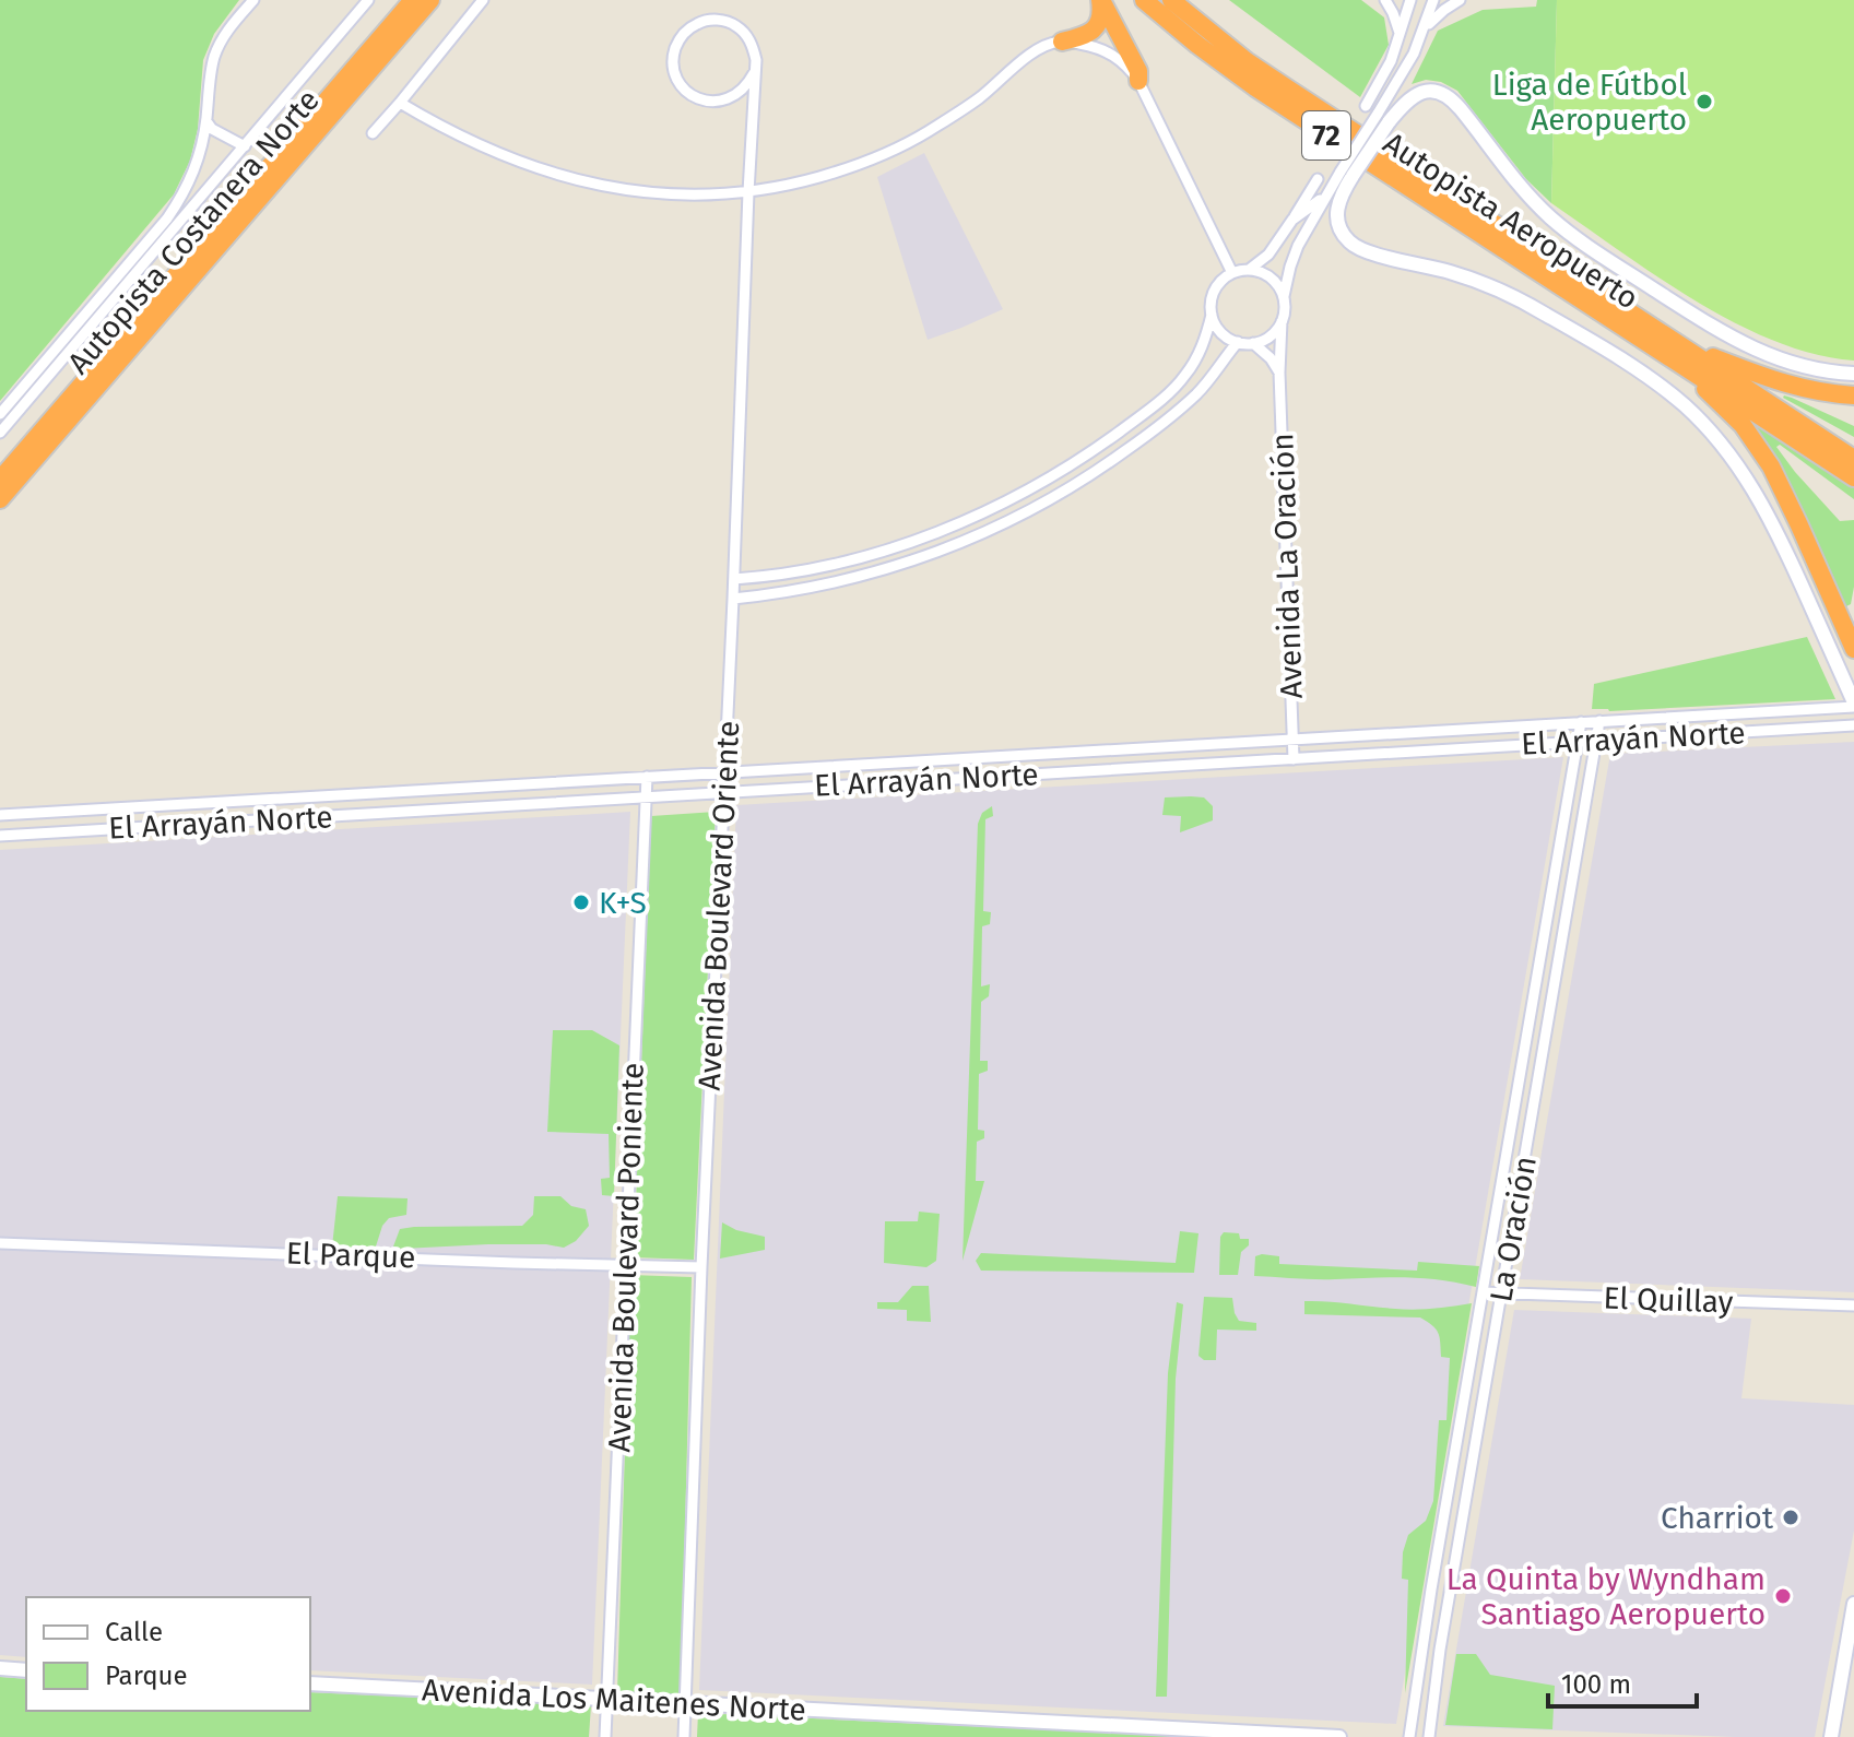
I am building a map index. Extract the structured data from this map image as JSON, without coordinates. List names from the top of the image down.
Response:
{
  "streets": {
    "highway": ["72", "Autopista Aeropuerto", "Autopista Costanera Norte"],
    "street": [
      "Avenida La Oración",
      "El Arrayán Norte",
      "Avenida Boulevard Oriente",
      "La Oración",
      "El Parque",
      "Avenida Boulevard Poniente",
      "El Quillay",
      "Avenida Los Maitenes Norte"
    ]
  },
  "crossings": [
    ["Avenida La Oración", "El Arrayán Norte"],
    ["El Arrayán Norte", "Avenida Boulevard Oriente"],
    ["El Arrayán Norte", "La Oración"],
    ["El Arrayán Norte", "Avenida Boulevard Poniente"],
    ["Avenida Boulevard Oriente", "El Parque"],
    ["Avenida Boulevard Oriente", "Avenida Los Maitenes Norte"],
    ["La Oración", "El Quillay"],
    ["El Parque", "Avenida Boulevard Poniente"],
    ["Avenida Boulevard Poniente", "Avenida Los Maitenes Norte"]
  ],
  "places": [
    "Liga de Fútbol Aeropuerto",
    "K+S",
    "Charriot",
    "La Quinta by Wyndham Santiago Aeropuerto"
  ],
  "legend": ["Calle", "Parque"],
  "scale_bar": "100 m"
}
